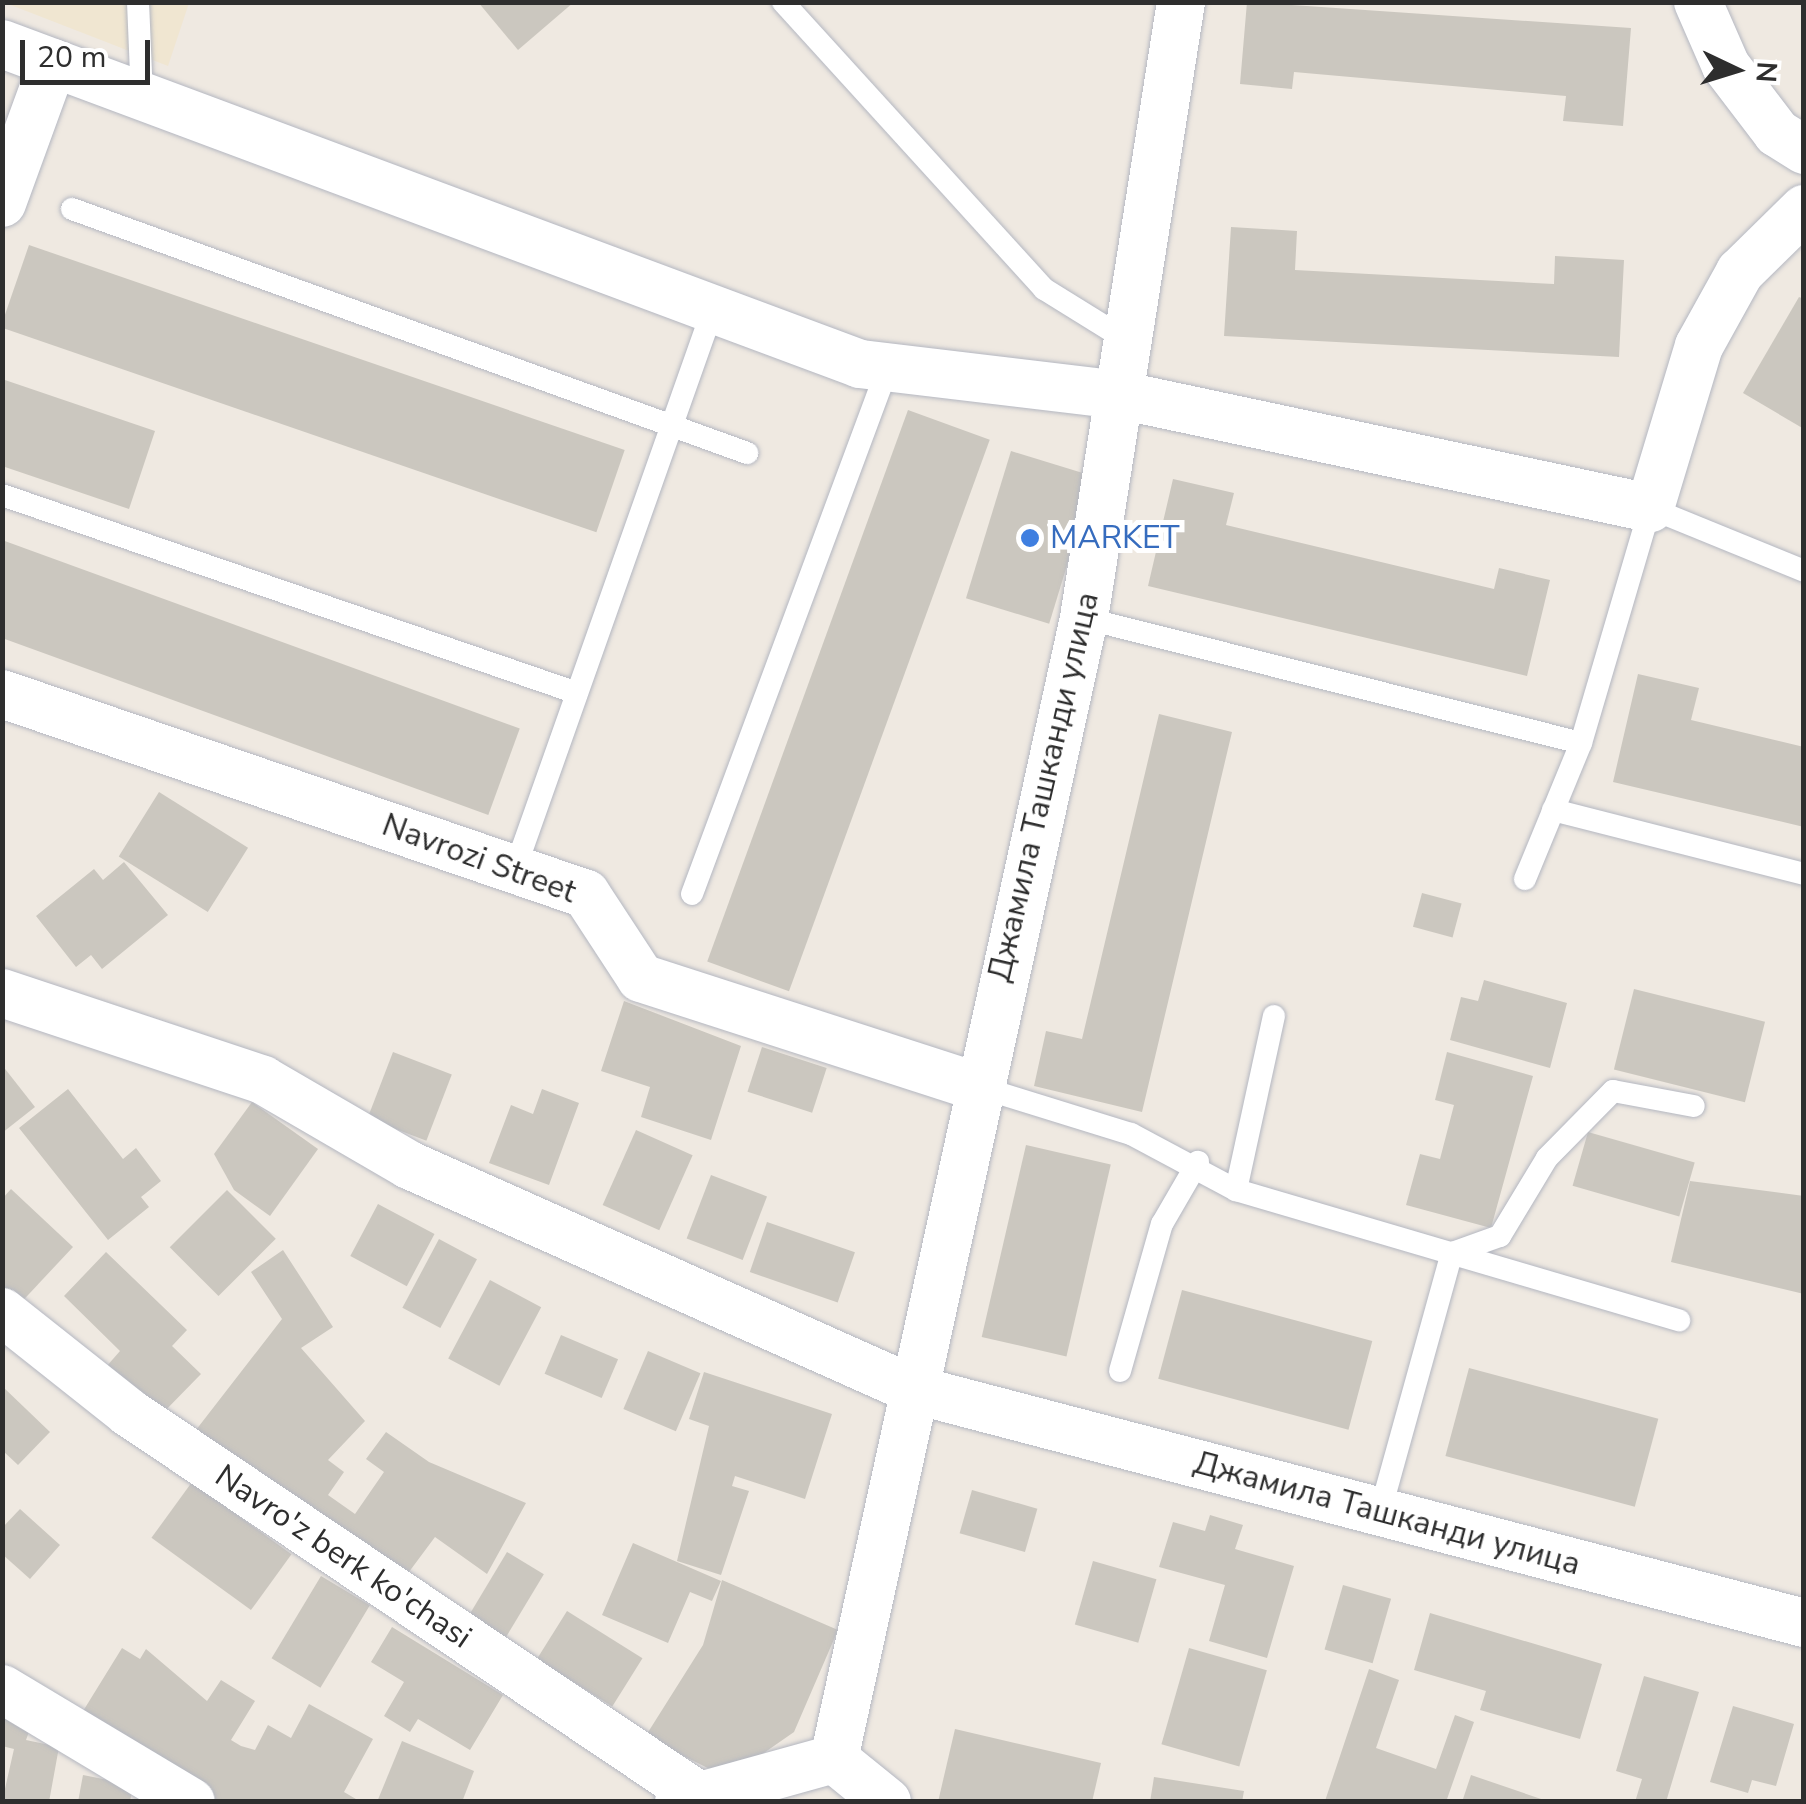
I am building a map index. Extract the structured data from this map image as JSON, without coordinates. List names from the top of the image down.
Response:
{
  "streets": {
    "street": ["Джамила Ташканди улица", "Navrozi Street", "Navro'z berk ko'chasi"]
  },
  "crossings": [
    ["Джамила Ташканди улица", "Navrozi Street"]
  ],
  "places": ["MARKET"],
  "scale_bar": "20 m",
  "north": "right"
}
